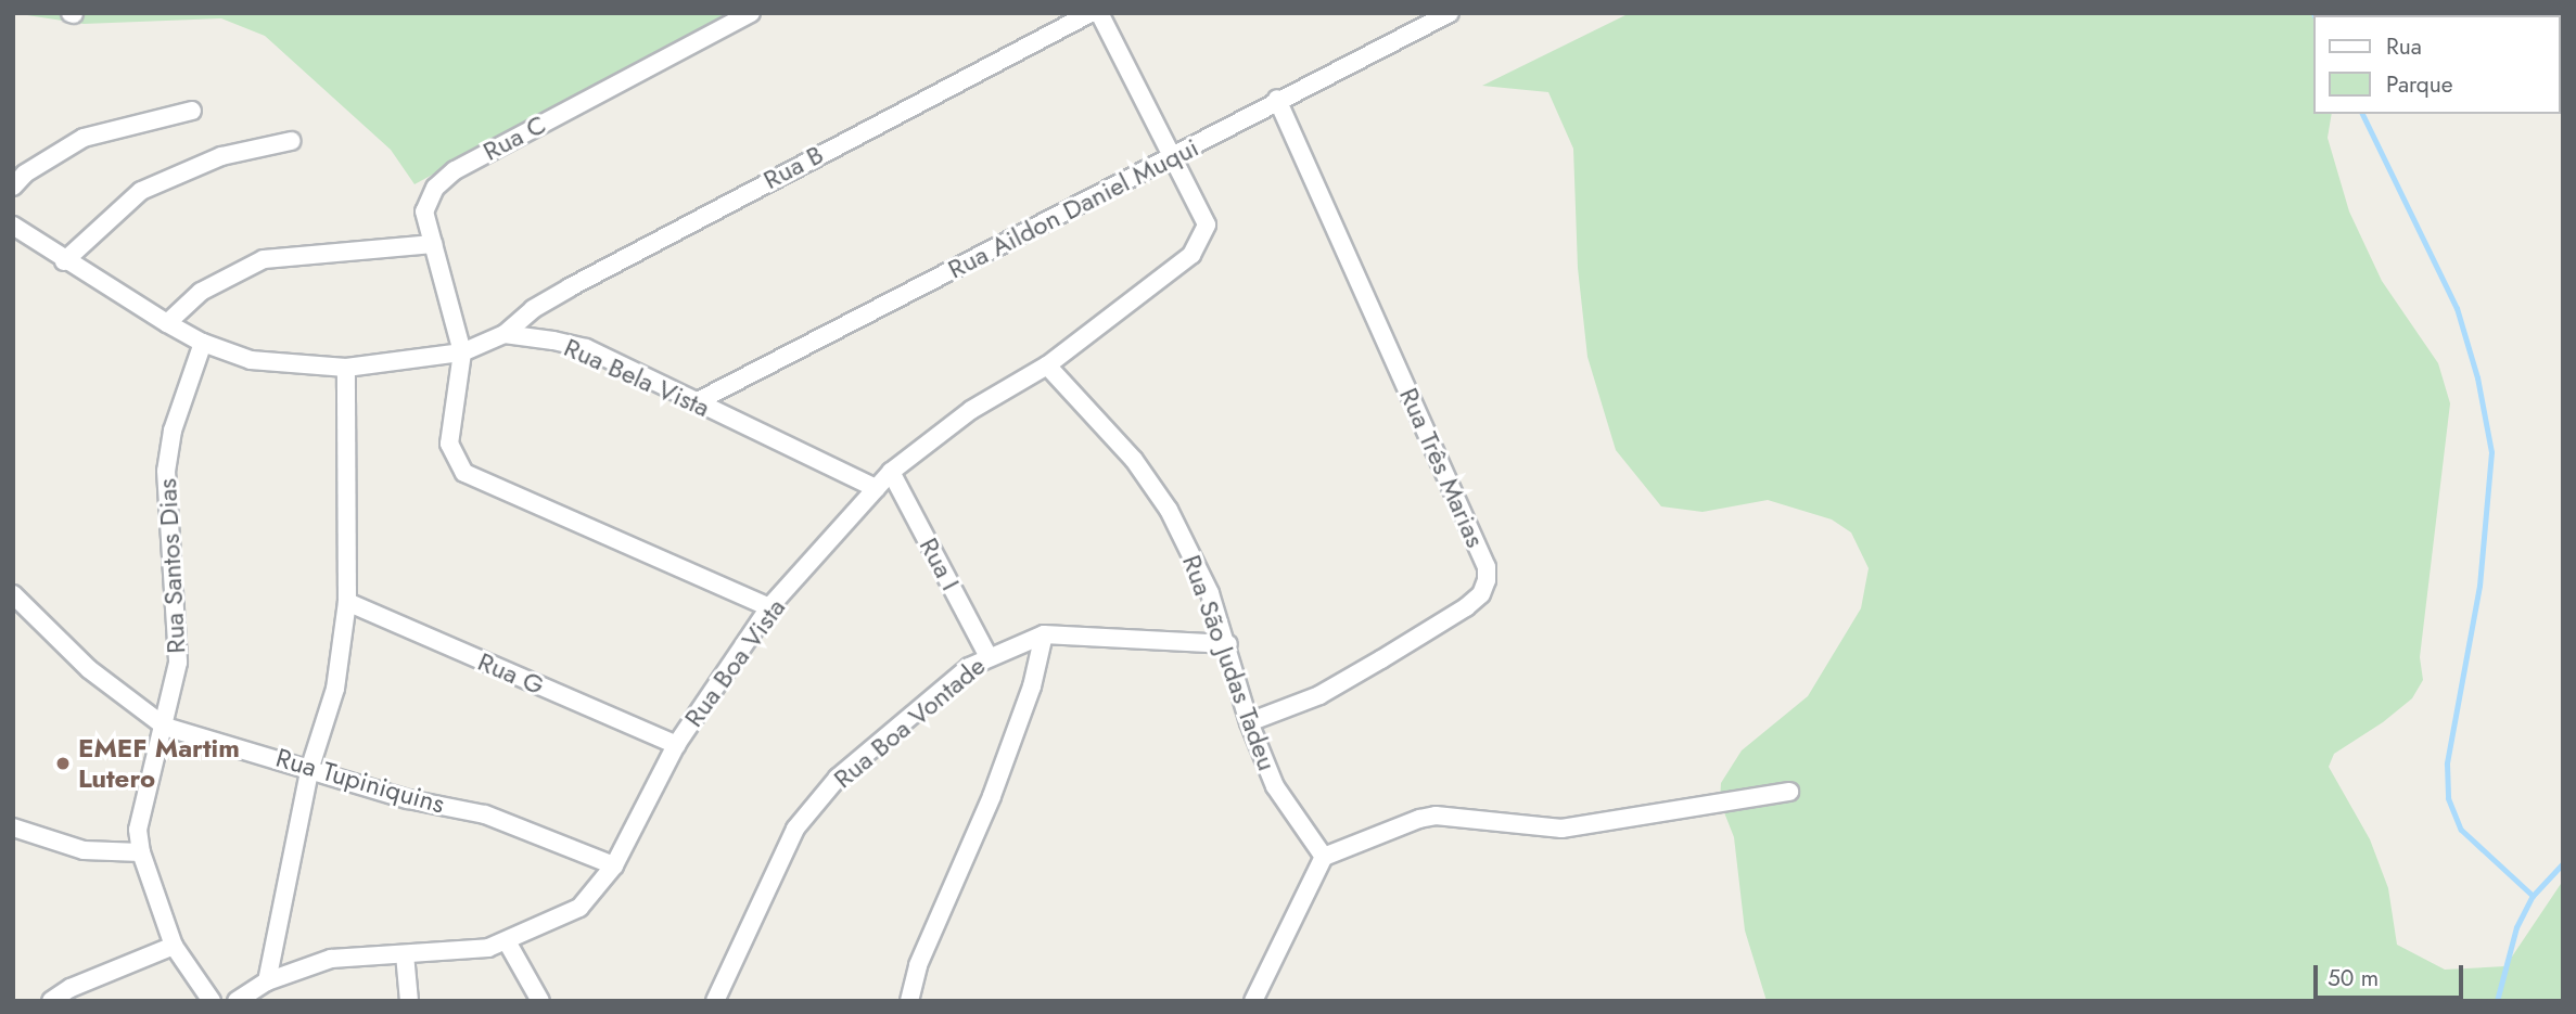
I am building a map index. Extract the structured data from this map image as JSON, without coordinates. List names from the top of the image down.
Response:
{
  "streets": {
    "street": [
      "Rua C",
      "Rua B",
      "Rua Aildon Daniel Muqui",
      "Rua Bela Vista",
      "Rua Três Marias",
      "Rua I",
      "Rua Santos Dias",
      "Rua Boa Vista",
      "Rua São Judas Tadeu",
      "Rua G",
      "Rua Boa Vontade",
      "Rua Tupiniquins"
    ]
  },
  "crossings": [
    ["Rua B", "Rua Bela Vista"],
    ["Rua Aildon Daniel Muqui", "Rua Bela Vista"],
    ["Rua Aildon Daniel Muqui", "Rua Três Marias"],
    ["Rua Aildon Daniel Muqui", "Rua Boa Vista"],
    ["Rua Bela Vista", "Rua Boa Vista"],
    ["Rua Três Marias", "Rua São Judas Tadeu"],
    ["Rua I", "Rua Boa Vista"],
    ["Rua I", "Rua Boa Vontade"],
    ["Rua Santos Dias", "Rua Tupiniquins"],
    ["Rua Boa Vista", "Rua São Judas Tadeu"],
    ["Rua Boa Vista", "Rua G"],
    ["Rua Boa Vista", "Rua Tupiniquins"],
    ["Rua São Judas Tadeu", "Rua Boa Vontade"]
  ],
  "places": ["EMEF Martim Lutero"],
  "legend": ["Rua", "Parque"],
  "scale_bar": "50 m"
}
